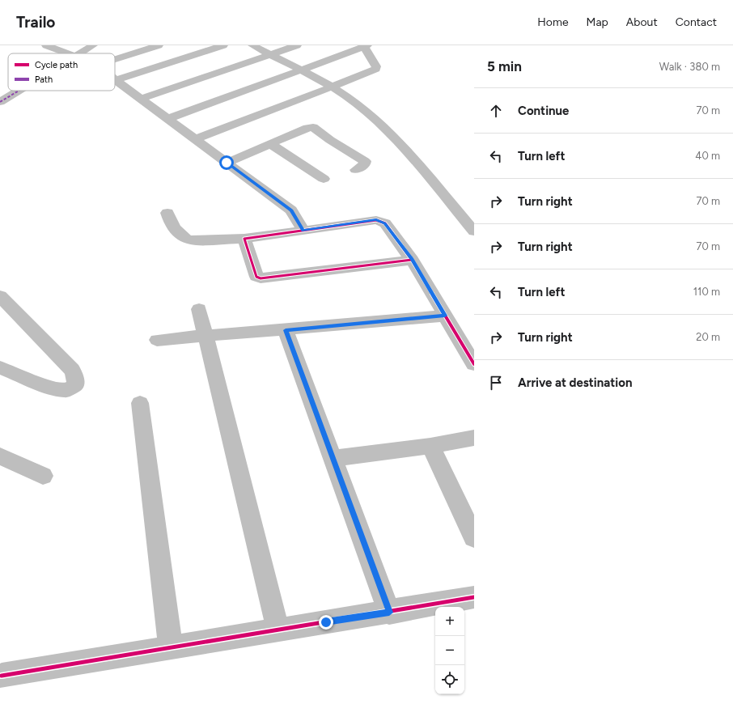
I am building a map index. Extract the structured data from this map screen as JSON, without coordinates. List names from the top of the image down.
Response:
{
  "legend": ["Cycle path", "Path"],
  "page": {
    "header": "Trailo",
    "nav": [
      "Home",
      "Map",
      "About",
      "Contact"
    ],
    "heading": ["5 min", "Walk · 380 m"],
    "list": [
      ["Continue", "70 m"],
      ["Turn left", "40 m"],
      ["Turn right", "70 m"],
      ["Turn right", "70 m"],
      ["Turn left", "110 m"],
      ["Turn right", "20 m"],
      "Arrive at destination"
    ],
    "map_buttons": ["+", "−"]
  }
}
